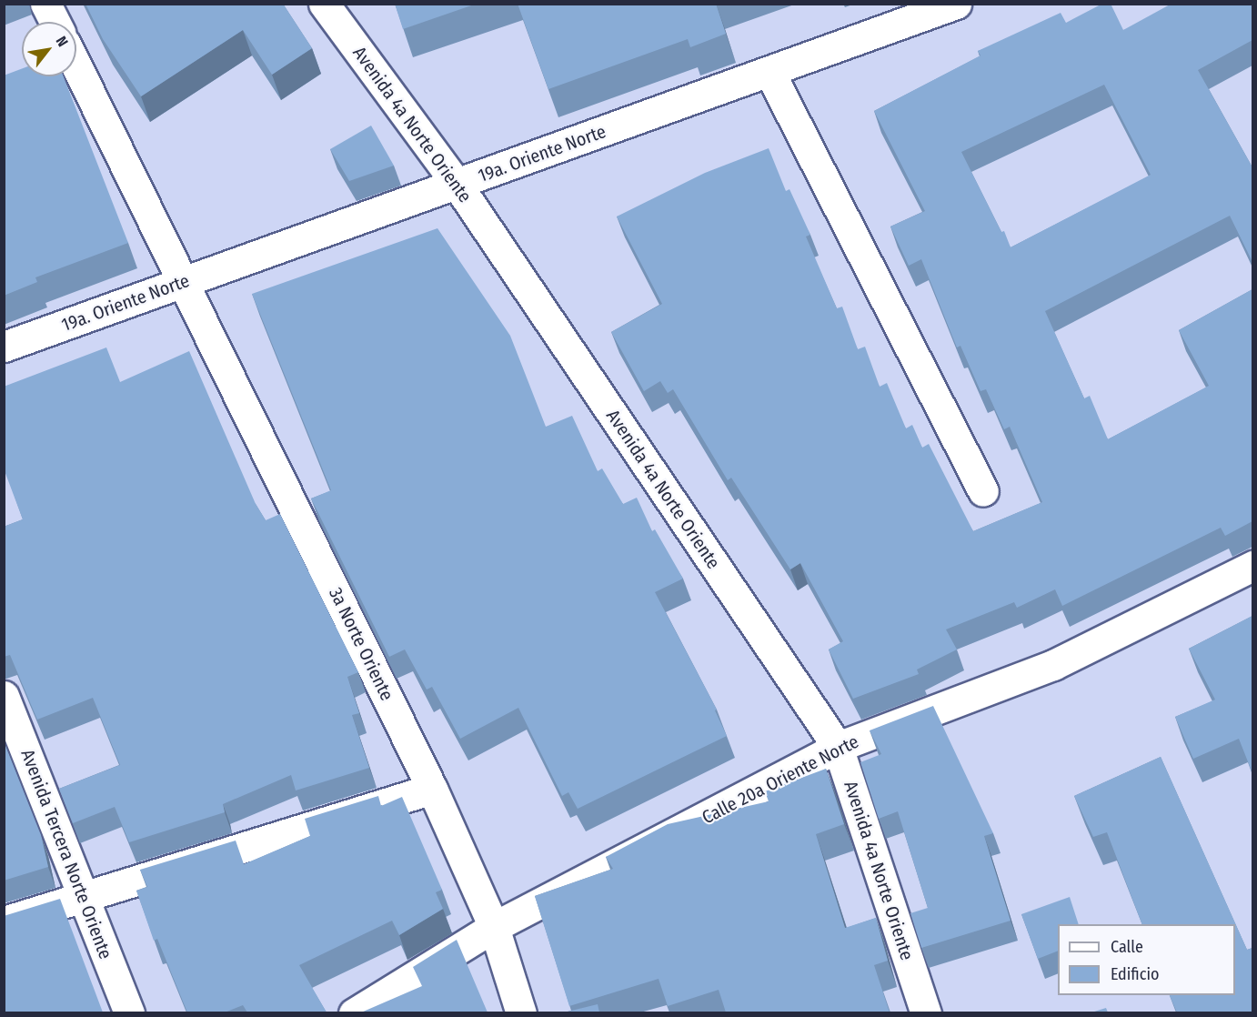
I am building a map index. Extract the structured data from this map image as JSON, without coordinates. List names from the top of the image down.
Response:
{
  "streets": {
    "street": [
      "Avenida 4a Norte Oriente",
      "19a. Oriente Norte",
      "3a Norte Oriente",
      "Calle 20a Oriente Norte",
      "Avenida Tercera Norte Oriente"
    ]
  },
  "crossings": [
    ["Avenida 4a Norte Oriente", "19a. Oriente Norte"],
    ["Avenida 4a Norte Oriente", "Calle 20a Oriente Norte"],
    ["19a. Oriente Norte", "3a Norte Oriente"],
    ["3a Norte Oriente", "Calle 20a Oriente Norte"]
  ],
  "legend": ["Calle", "Edificio"],
  "north": "top right"
}
